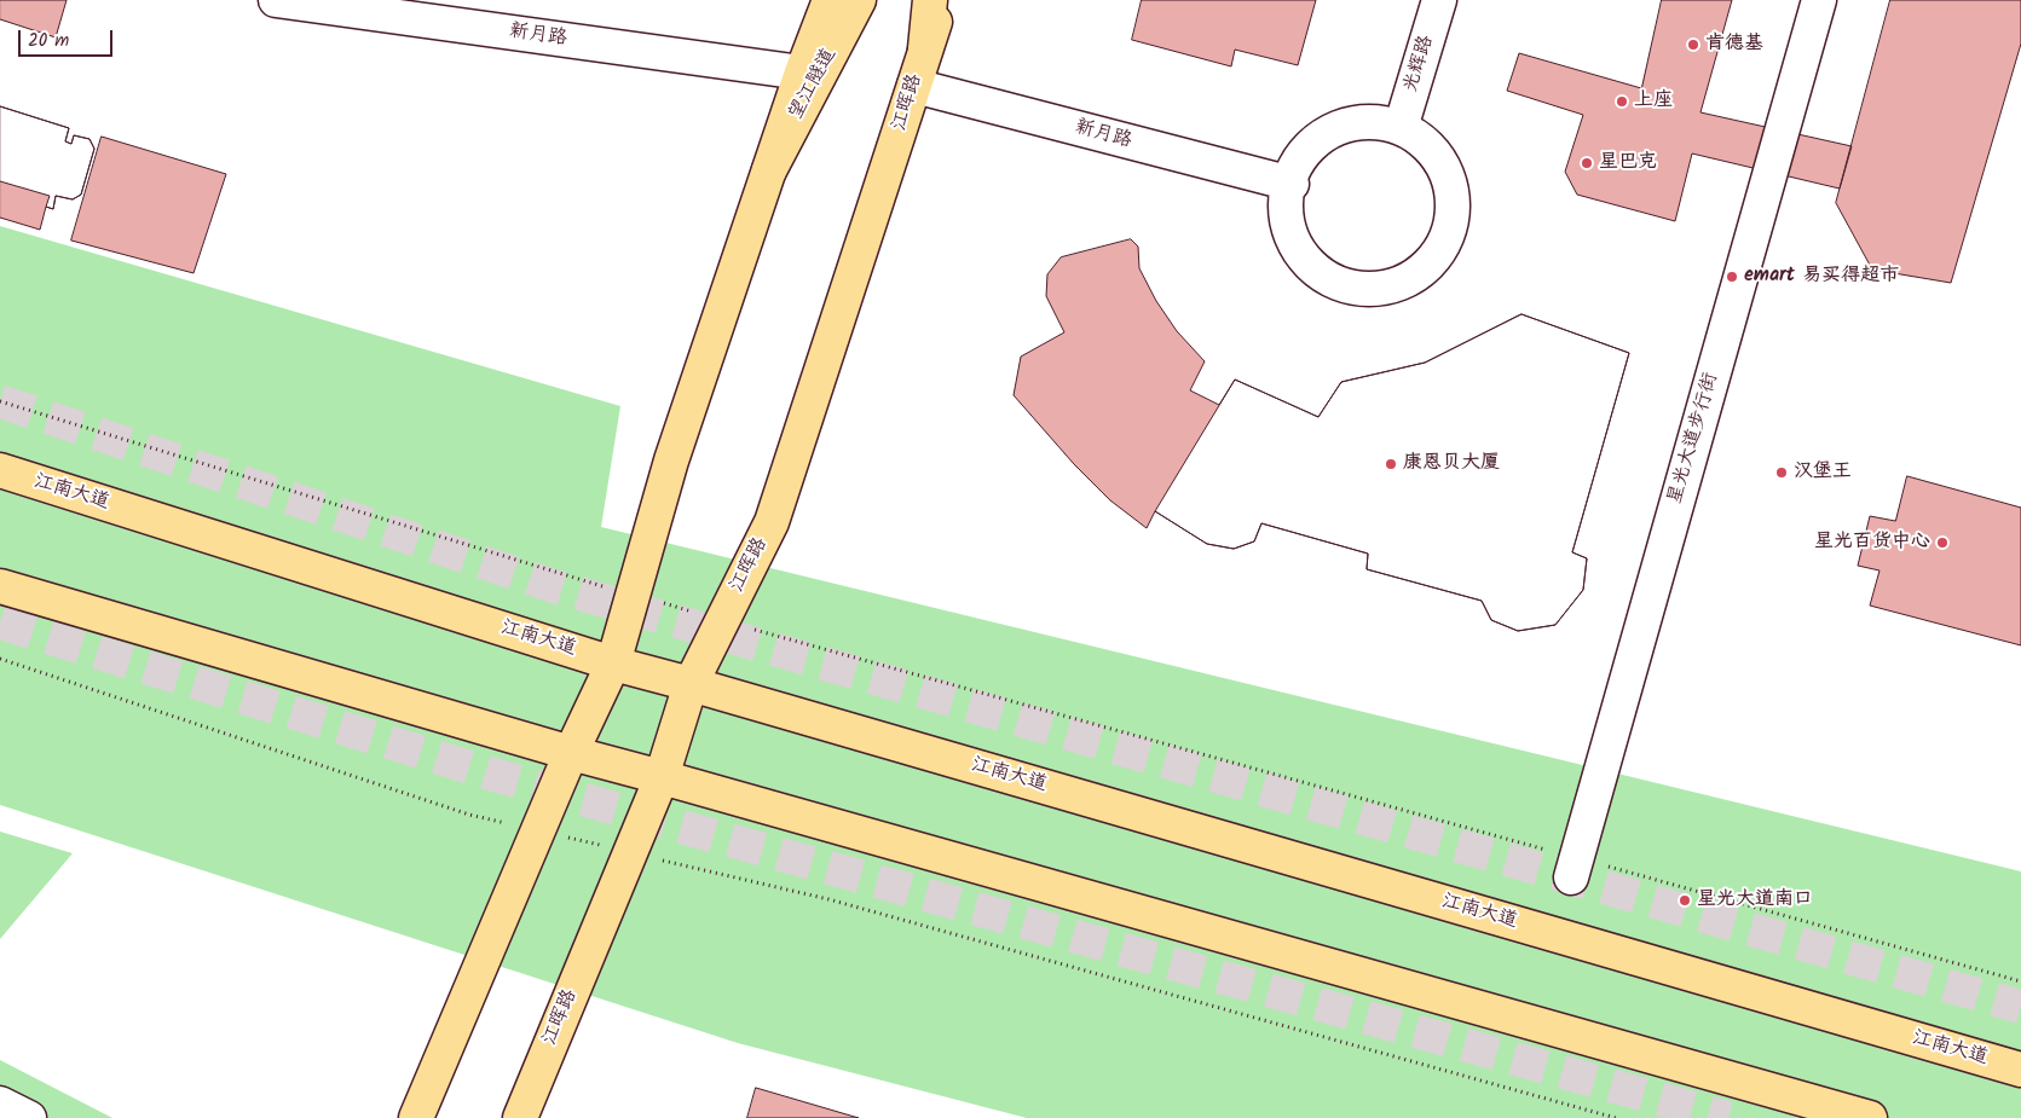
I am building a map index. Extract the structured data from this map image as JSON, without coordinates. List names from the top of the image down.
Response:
{
  "streets": {
    "main road": ["望江隧道", "江晖路", "江南大道"],
    "street": ["新月路", "光辉路", "星光大道步行街"]
  },
  "crossings": [
    ["新月路", "光辉路"],
    ["新月路", "江晖路"],
    ["江晖路", "江南大道"]
  ],
  "places": [
    "肯德基",
    "上座",
    "星巴克",
    "emart 易买得超市",
    "康恩贝大厦",
    "汉堡王",
    "星光百货中心",
    "星光大道南口"
  ],
  "scale_bar": "20 m"
}
